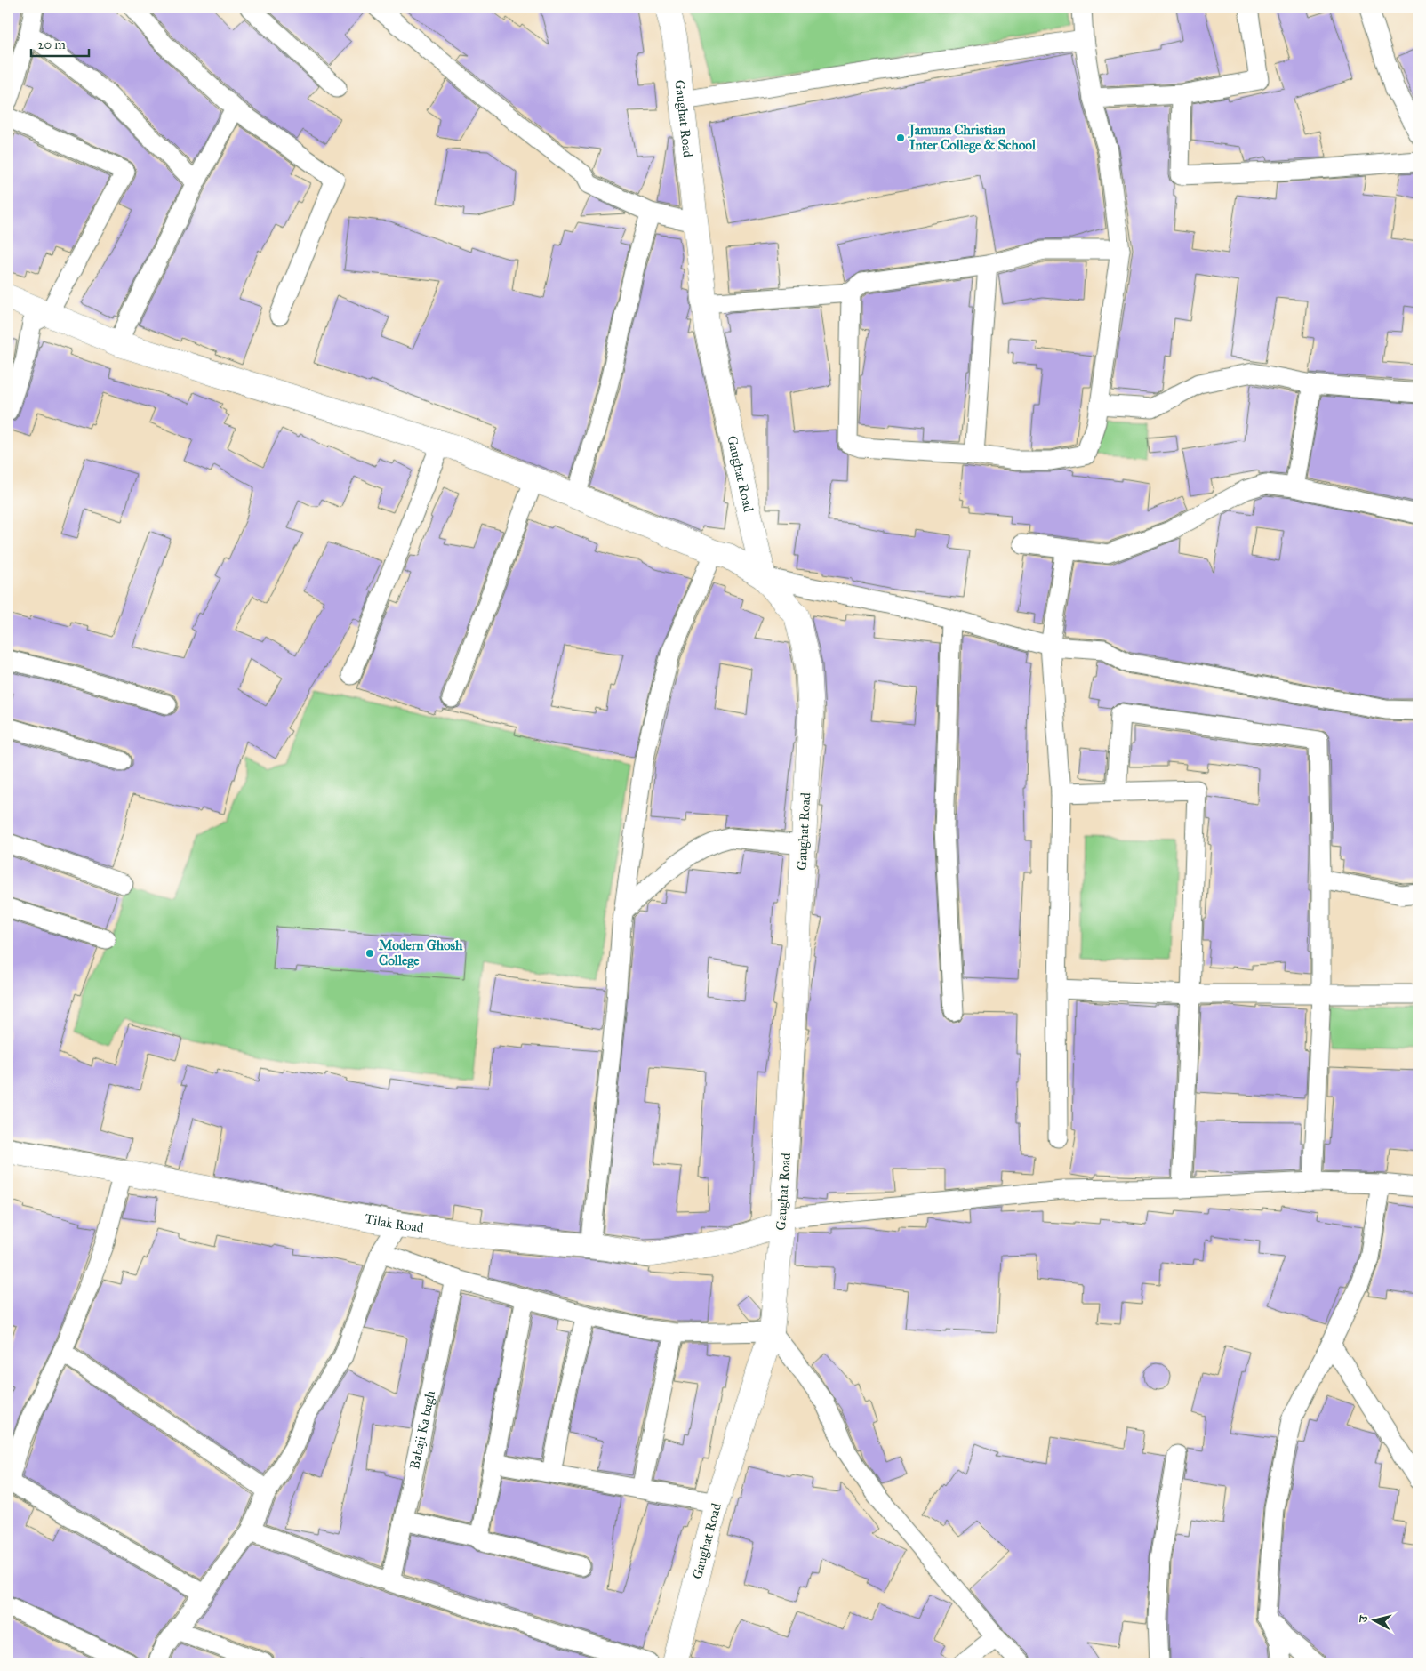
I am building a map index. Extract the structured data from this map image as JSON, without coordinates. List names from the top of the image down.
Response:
{
  "streets": {
    "main road": ["Gaughat Road", "Tilak Road"],
    "street": ["Babaji Ka bagh"]
  },
  "crossings": [
    ["Gaughat Road", "Tilak Road"]
  ],
  "places": ["Jamuna Christian Inter College & School", "Modern Ghosh College"],
  "scale_bar": "20 m",
  "north": "left"
}
